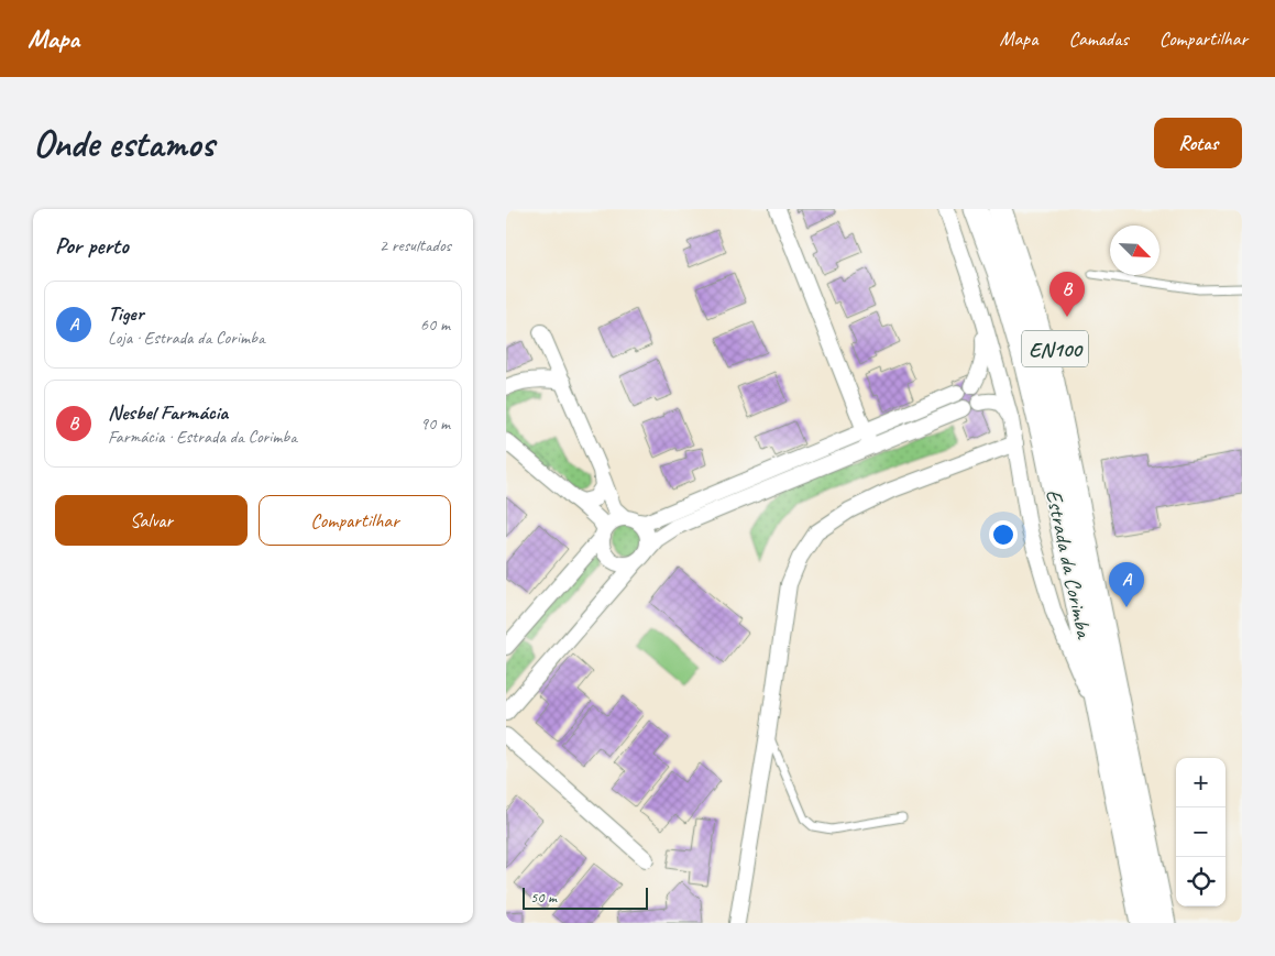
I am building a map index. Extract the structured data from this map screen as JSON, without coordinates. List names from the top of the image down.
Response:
{
  "streets": {
    "main road": ["EN100", "Estrada da Corimba"]
  },
  "scale_bar": "50 m",
  "north": "bottom right",
  "page": {
    "header": "Mapa",
    "nav": ["Mapa", "Camadas", "Compartilhar"],
    "buttons": [
      "Rotas",
      ["Salvar", "Compartilhar"]
    ],
    "title": "Onde estamos",
    "heading": ["Por perto", "2 resultados"],
    "pins": ["B", "A"],
    "list": [
      {
        "mark": "A",
        "name": "Tiger",
        "note": "Loja · Estrada da Corimba",
        "value": "60 m"
      },
      {
        "mark": "B",
        "name": "Nesbel Farmácia",
        "note": "Farmácia · Estrada da Corimba",
        "value": "90 m"
      }
    ],
    "map_buttons": ["+", "−"],
    "scale": "50 m"
  }
}
